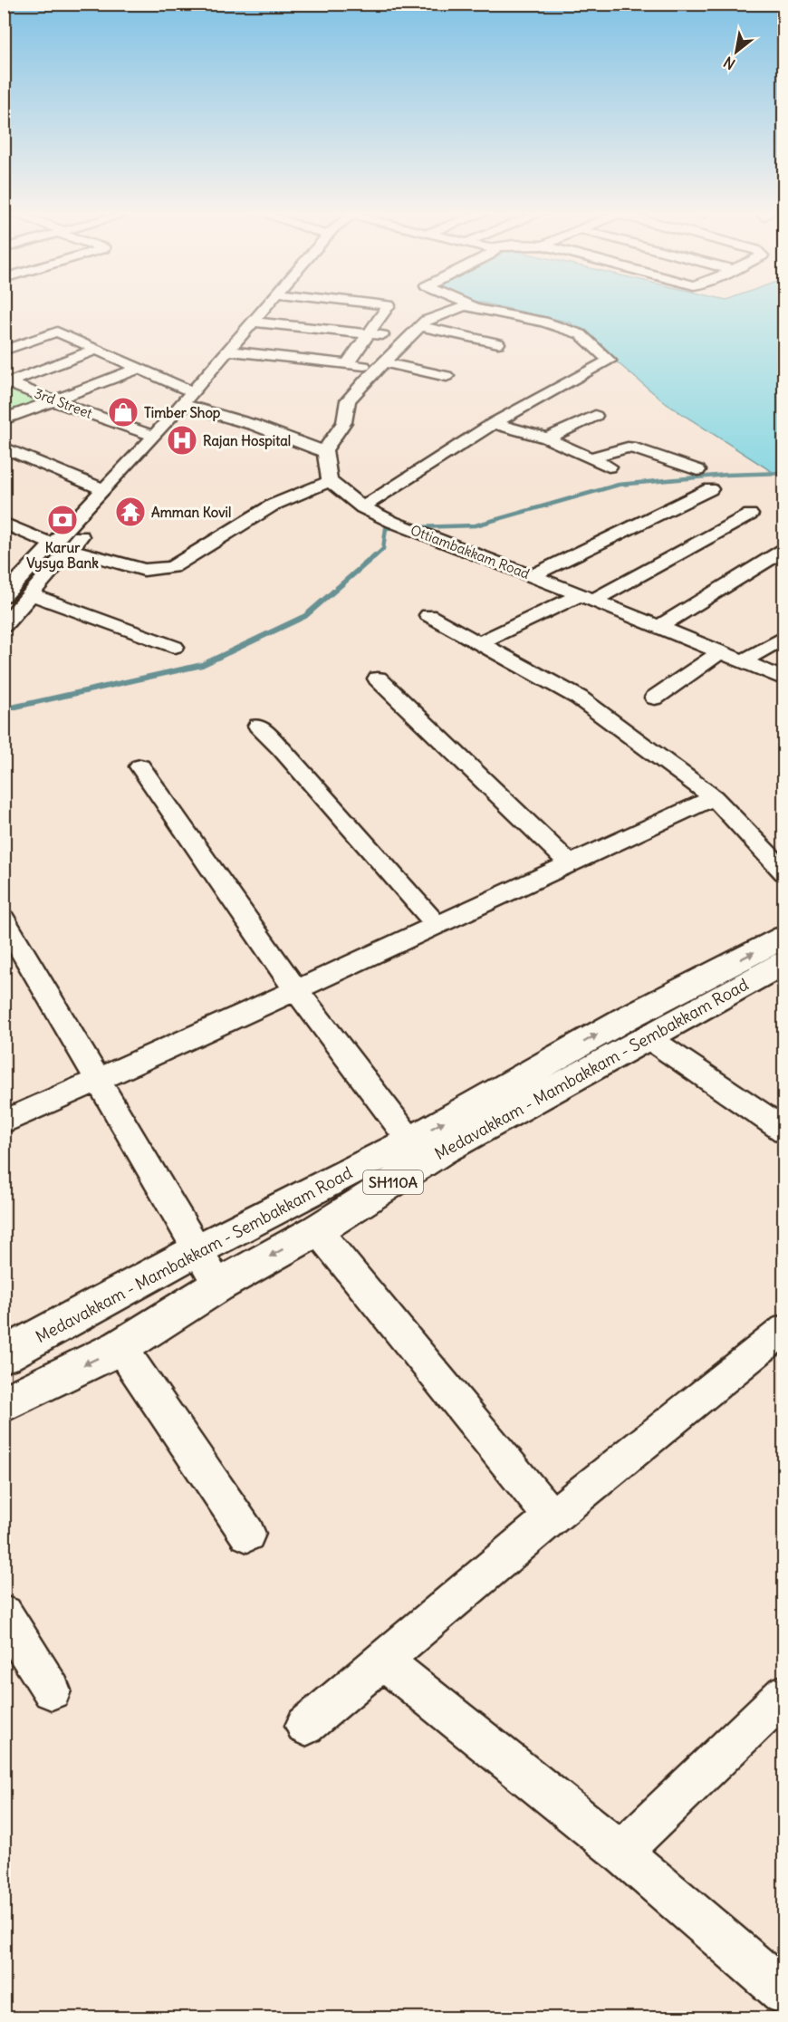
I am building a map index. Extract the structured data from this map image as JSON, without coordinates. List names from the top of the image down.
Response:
{
  "streets": {
    "main road": ["Medavakkam - Mambakkam - Sembakkam Road", "SH110A"],
    "street": ["3rd Street", "Ottiambakkam Road"]
  },
  "places": {
    "shop": ["Timber Shop"],
    "hospital": ["Rajan Hospital"],
    "temple": ["Amman Kovil"],
    "bank": ["Karur Vysya Bank"]
  },
  "north": "bottom left"
}
